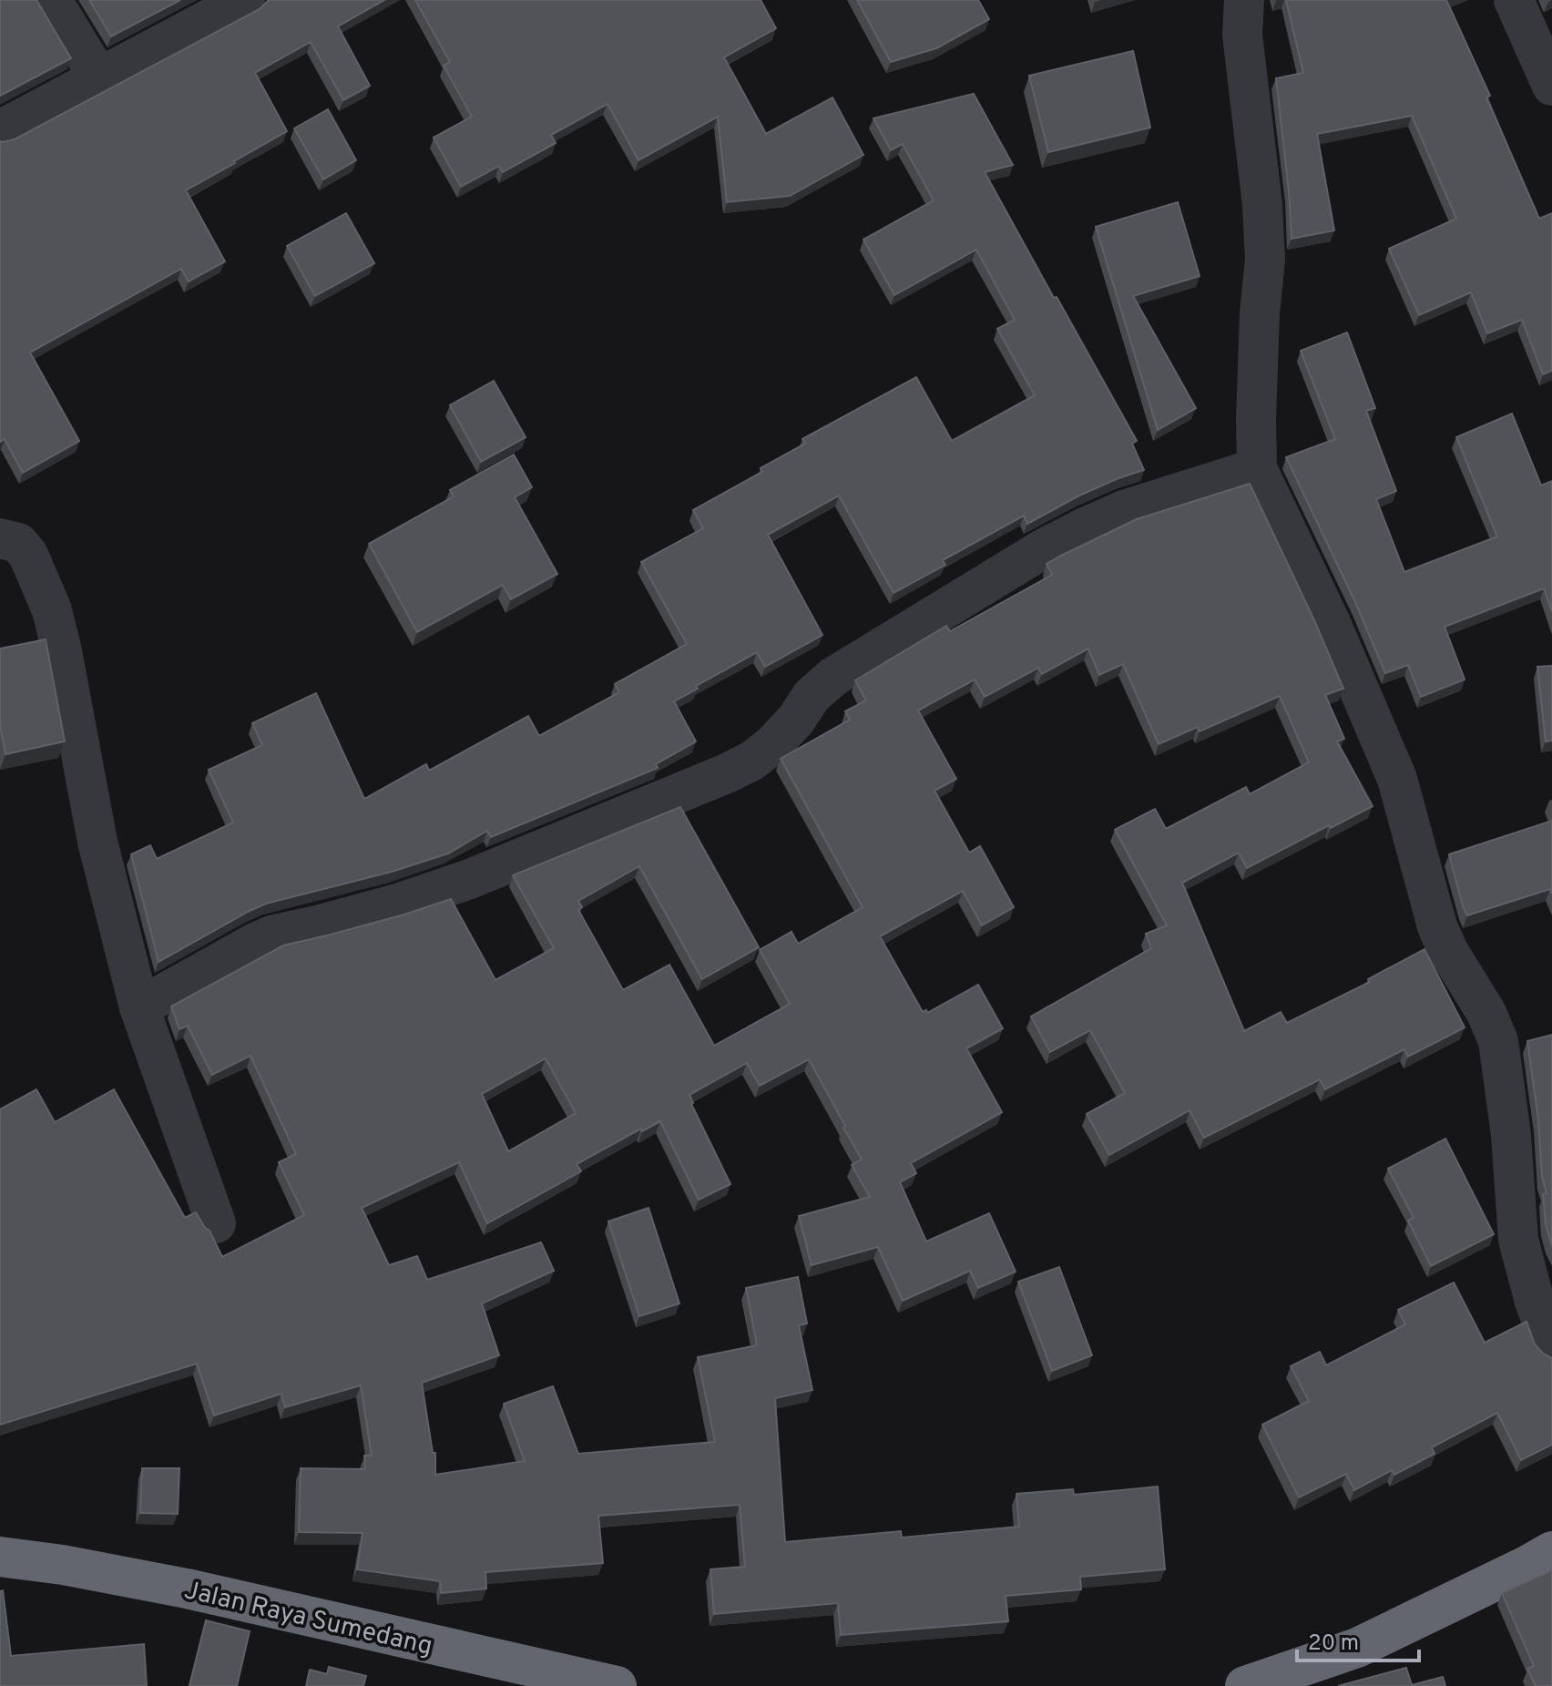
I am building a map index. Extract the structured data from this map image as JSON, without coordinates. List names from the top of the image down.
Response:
{
  "streets": {
    "highway": ["Jalan Raya Sumedang"]
  },
  "scale_bar": "20 m"
}
